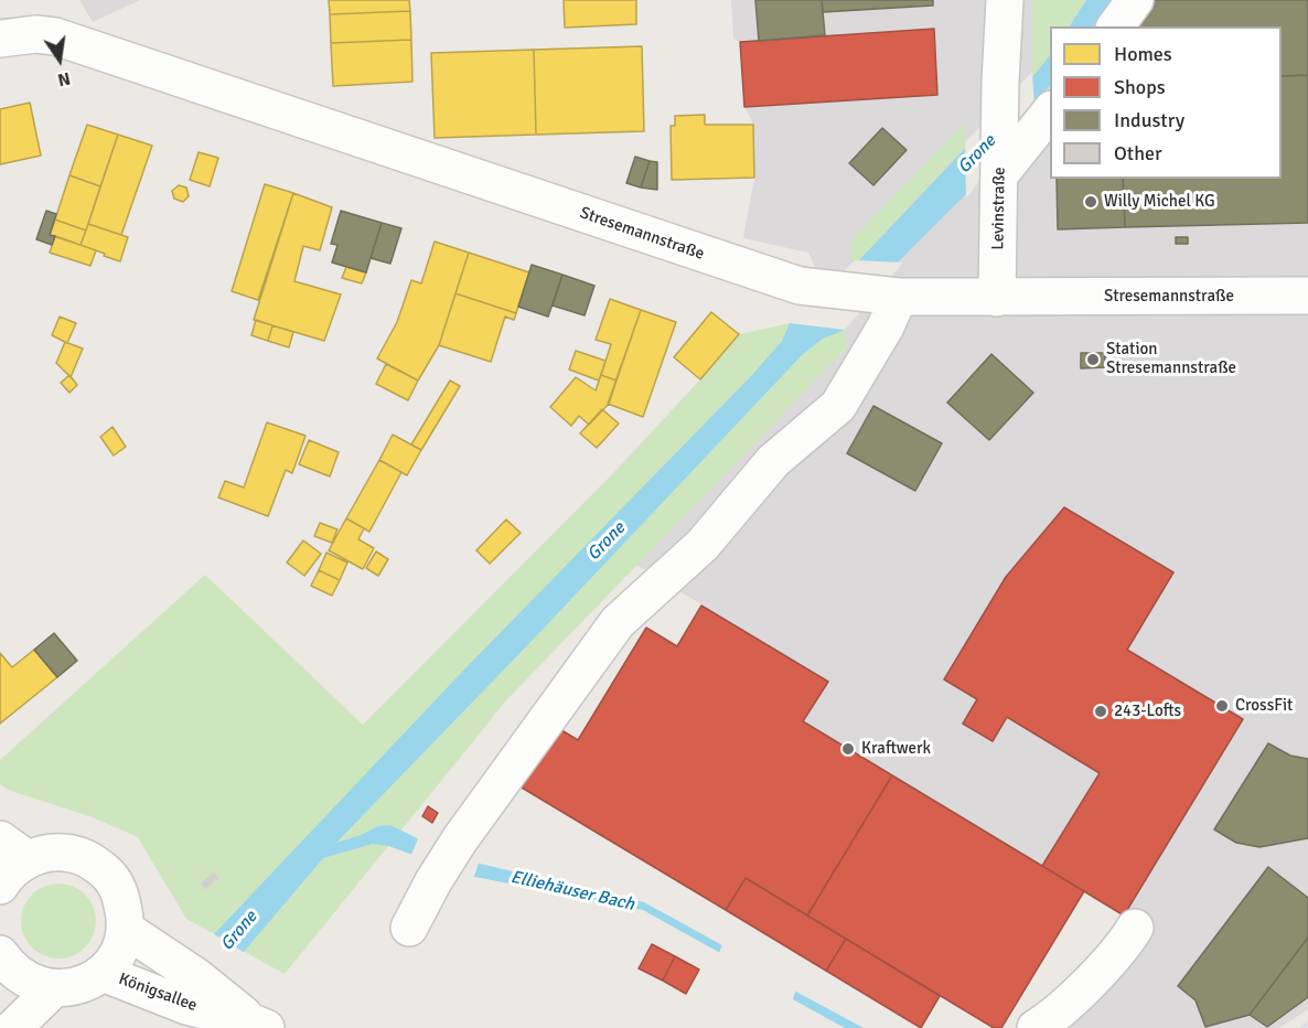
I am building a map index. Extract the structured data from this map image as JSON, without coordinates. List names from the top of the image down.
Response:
{
  "streets": {
    "street": ["Levinstraße", "Stresemannstraße", "Königsallee"]
  },
  "crossings": [
    ["Levinstraße", "Stresemannstraße"]
  ],
  "water": ["Grone", "Elliehäuser Bach"],
  "places": [
    "Willy Michel KG",
    "Station Stresemannstraße",
    "CrossFit",
    "243-Lofts",
    "Kraftwerk"
  ],
  "legend": [
    "Homes",
    "Shops",
    "Industry",
    "Other"
  ],
  "north": "bottom"
}
